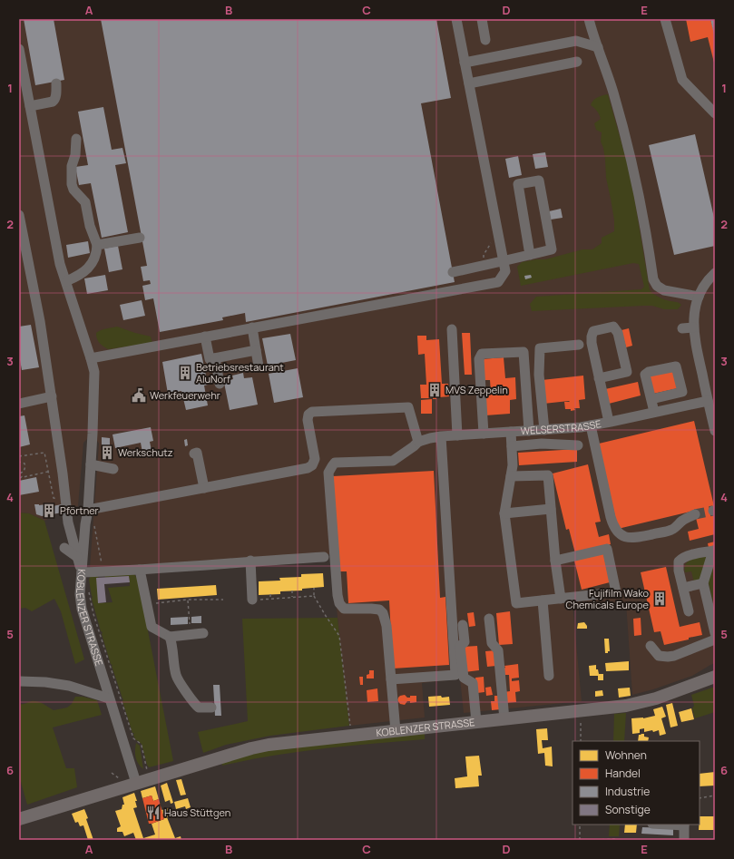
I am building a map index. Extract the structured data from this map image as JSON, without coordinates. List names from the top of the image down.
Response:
{
  "streets": {
    "main road": ["KOBLENZER STRASSE"],
    "street": ["WELSERSTRASSE"]
  },
  "places": {
    "building": [
      "Betriebsrestaurant AluNorf",
      "MVS Zeppelin",
      "Werkschutz",
      "Pförtner",
      "Fujifilm Wako Chemicals Europe"
    ],
    "public building": ["Werkfeuerwehr"],
    "restaurant": ["Haus Stüttgen"]
  },
  "legend": [
    "Wohnen",
    "Handel",
    "Industrie",
    "Sonstige"
  ],
  "grid": {
    "columns": [
      "A",
      "B",
      "C",
      "D",
      "E"
    ],
    "rows": [
      "1",
      "2",
      "3",
      "4",
      "5",
      "6"
    ]
  }
}
